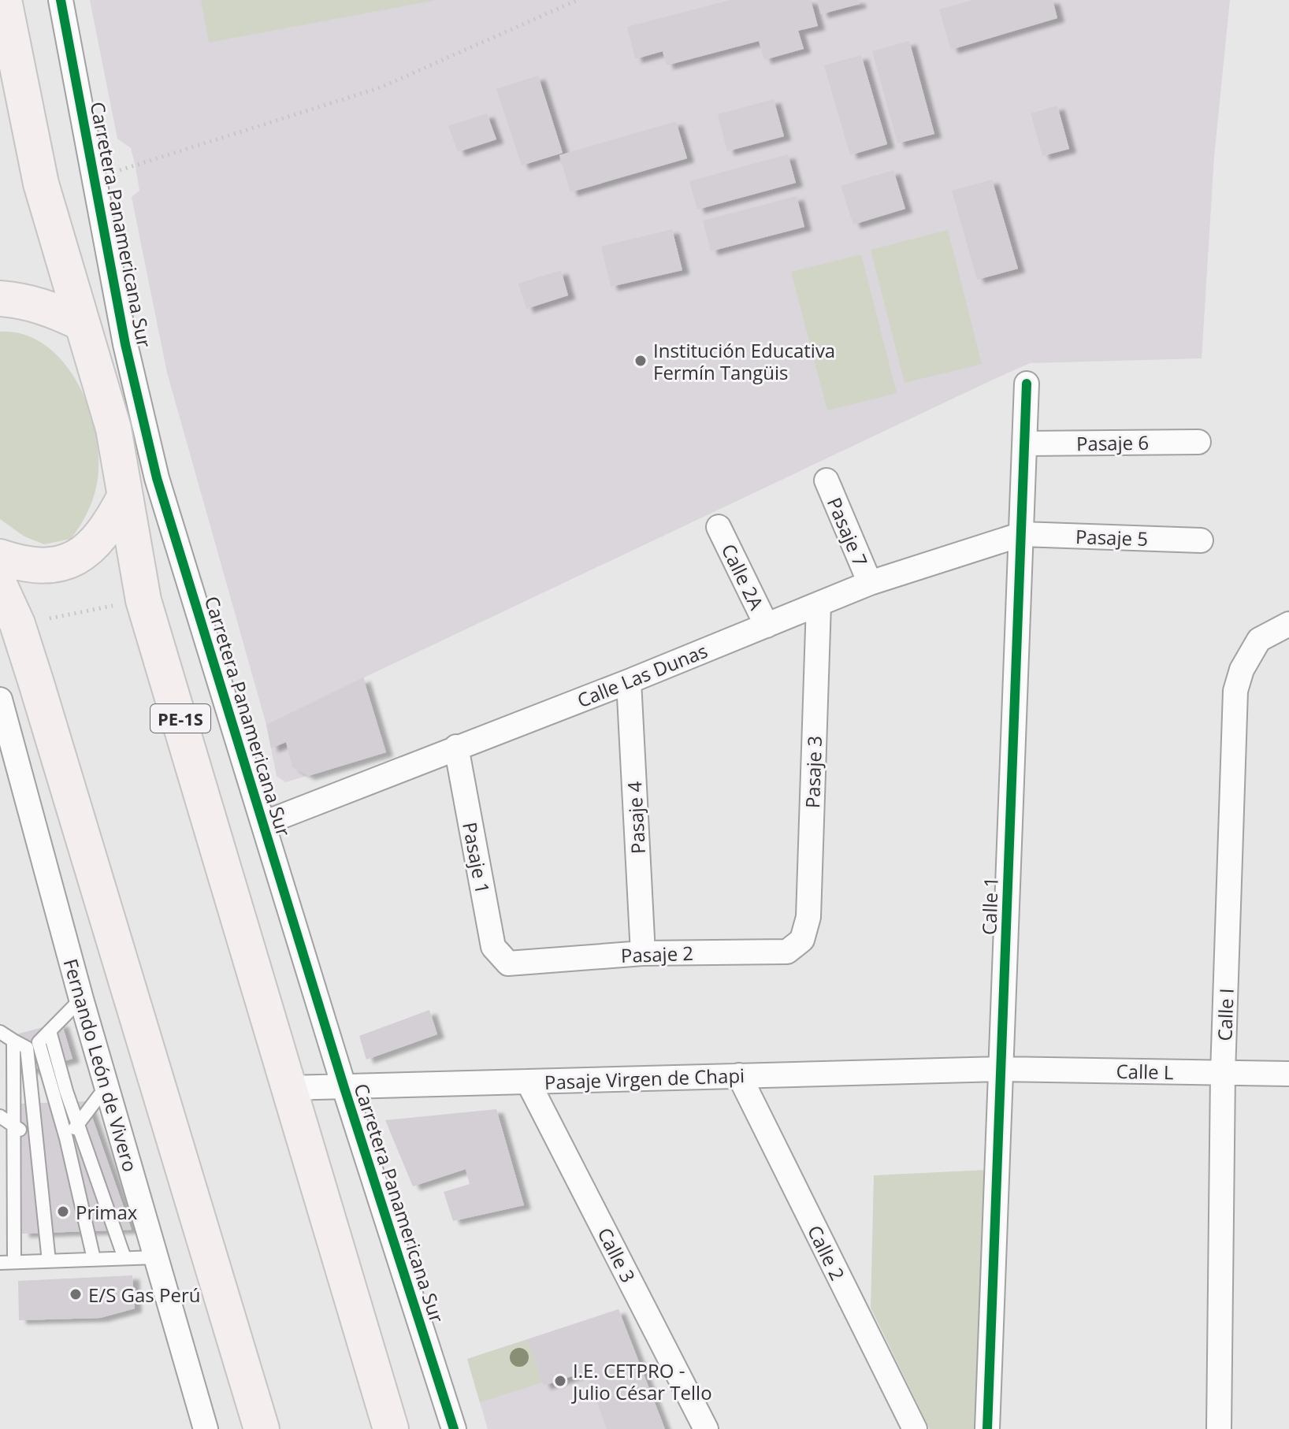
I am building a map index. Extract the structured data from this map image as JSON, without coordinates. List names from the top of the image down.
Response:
{
  "streets": {
    "highway": ["PE-1S"],
    "street": [
      "Carretera Panamericana Sur",
      "Pasaje 6",
      "Pasaje 7",
      "Pasaje 5",
      "Calle 2A",
      "Calle Las Dunas",
      "Pasaje 3",
      "Pasaje 4",
      "Pasaje 1",
      "Calle 1",
      "Pasaje 2",
      "Calle I",
      "Fernando León de Vivero",
      "Calle L",
      "Pasaje Virgen de Chapi",
      "Calle 2",
      "Calle 3"
    ]
  },
  "crossings": [
    ["Carretera Panamericana Sur", "Calle Las Dunas"],
    ["Carretera Panamericana Sur", "Pasaje Virgen de Chapi"],
    ["Pasaje 6", "Calle 1"],
    ["Pasaje 7", "Calle Las Dunas"],
    ["Pasaje 5", "Calle Las Dunas"],
    ["Pasaje 5", "Calle 1"],
    ["Calle 2A", "Calle Las Dunas"],
    ["Calle Las Dunas", "Pasaje 3"],
    ["Calle Las Dunas", "Pasaje 4"],
    ["Calle Las Dunas", "Pasaje 1"],
    ["Calle Las Dunas", "Calle 1"],
    ["PE-1S", "Pasaje Virgen de Chapi"],
    ["Pasaje 3", "Pasaje 2"],
    ["Pasaje 4", "Pasaje 2"],
    ["Pasaje 1", "Pasaje 2"],
    ["Calle 1", "Calle L"],
    ["Calle 1", "Pasaje Virgen de Chapi"],
    ["Calle I", "Calle L"],
    ["Calle L", "Pasaje Virgen de Chapi"],
    ["Pasaje Virgen de Chapi", "Calle 2"],
    ["Pasaje Virgen de Chapi", "Calle 3"]
  ],
  "places": [
    "Institución Educativa Fermín Tangüis",
    "Primax",
    "E/S Gas Perú",
    "I.E. CETPRO - Julio César Tello"
  ]
}
